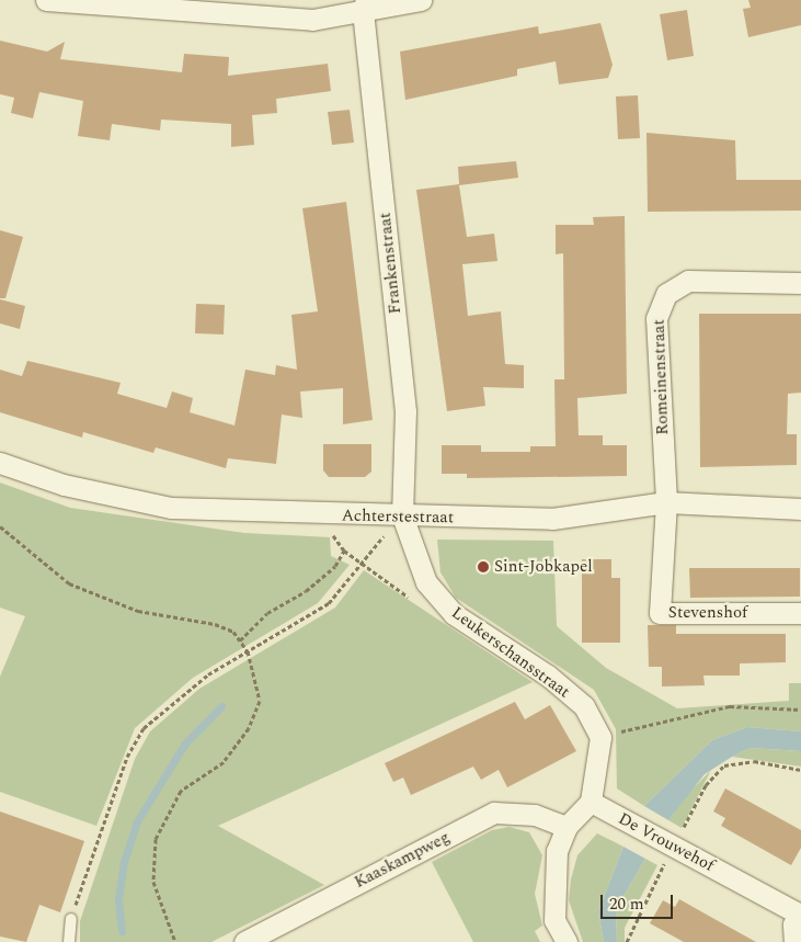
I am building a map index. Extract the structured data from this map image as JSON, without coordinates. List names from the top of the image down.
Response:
{
  "streets": {
    "street": [
      "Frankenstraat",
      "Romeinenstraat",
      "Achterstestraat",
      "Stevenshof",
      "Leukerschansstraat",
      "De Vrouwehof",
      "Kaaskampweg"
    ]
  },
  "crossings": [
    ["Frankenstraat", "Achterstestraat"],
    ["Frankenstraat", "Leukerschansstraat"],
    ["Romeinenstraat", "Achterstestraat"],
    ["Romeinenstraat", "Stevenshof"],
    ["Achterstestraat", "Stevenshof"],
    ["Achterstestraat", "Leukerschansstraat"]
  ],
  "places": ["Sint-Jobkapel"],
  "scale_bar": "20 m"
}
